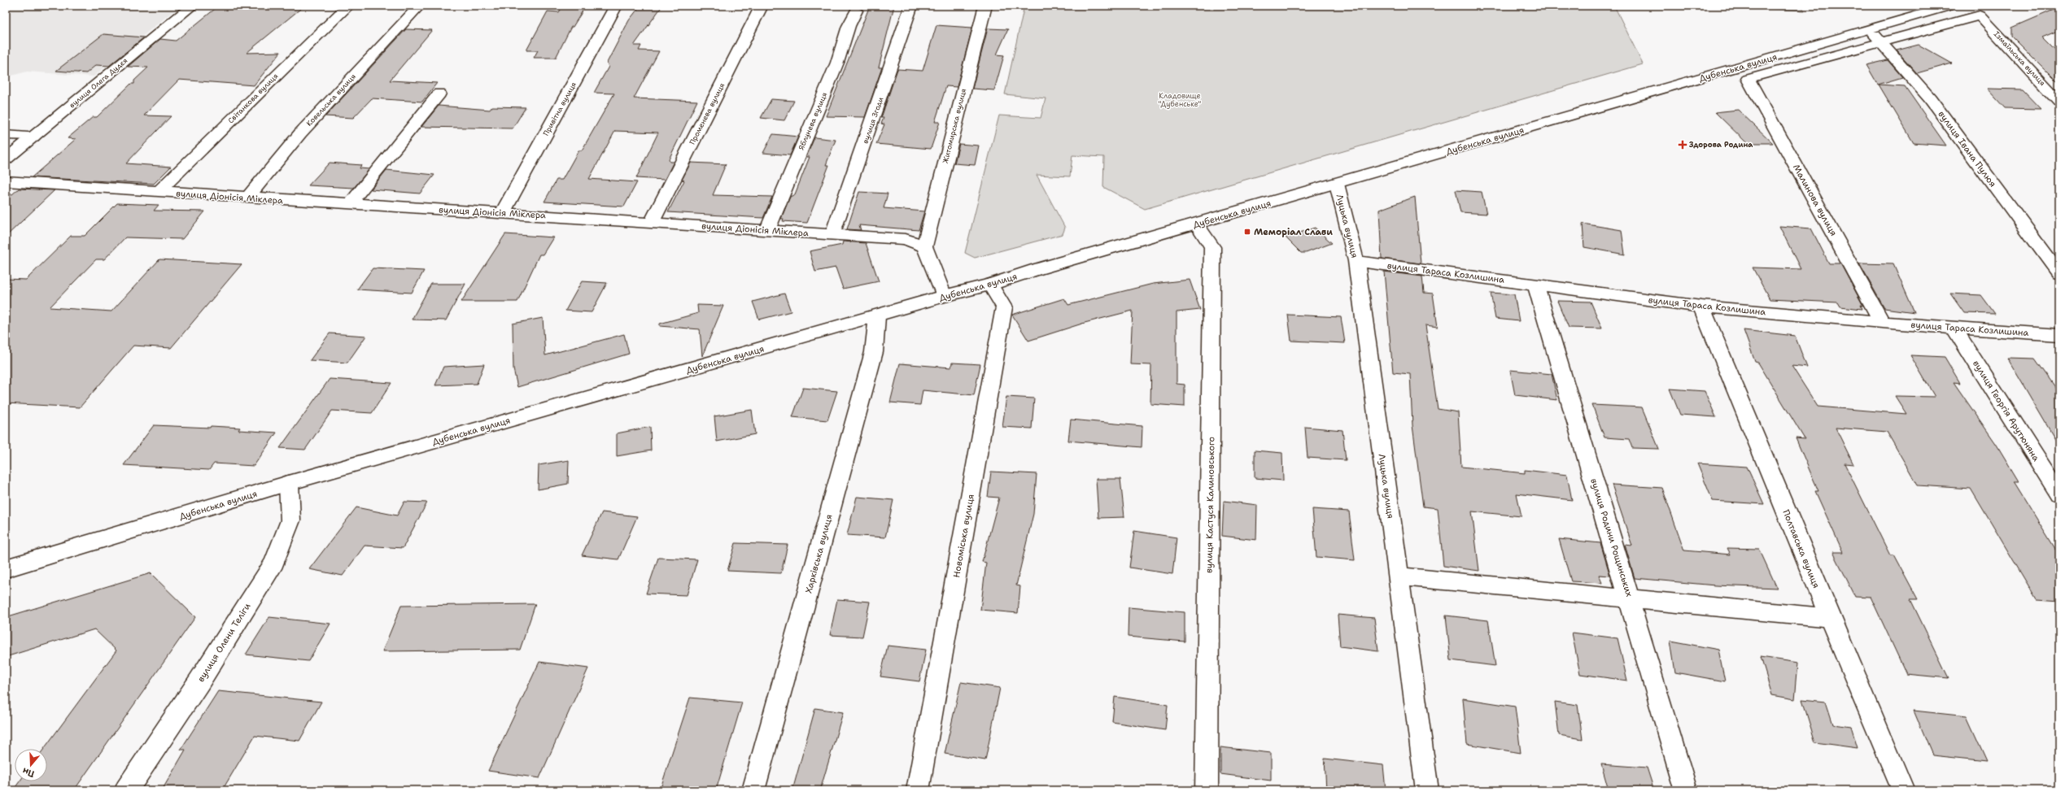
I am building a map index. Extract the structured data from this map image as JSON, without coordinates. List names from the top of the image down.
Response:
{
  "streets": {
    "street": [
      "Ізмаїльська вулиця",
      "Дубенська вулиця",
      "вулиця Олега Дудєя",
      "Світанкова вулиця",
      "Ковельська вулиця",
      "Привітна вулиця",
      "Променева вулиця",
      "вулиця Згоди",
      "Яблунева вулиця",
      "Житомирська вулиця",
      "вулиця Івана Пулюя",
      "вулиця Діонісія Міклера",
      "Малинова вулиця",
      "Луцька вулиця",
      "вулиця Тараса Козлишина",
      "вулиця Георгія Арутюняна",
      "вулиця Кастуся Калиновського",
      "Новоміська вулиця",
      "вулиця Родини Рощинських",
      "Полтавська вулиця",
      "Харківська вулиця",
      "вулиця Олени Теліги"
    ]
  },
  "crossings": [
    ["Ізмаїльська вулиця", "вулиця Івана Пулюя"],
    ["Ізмаїльська вулиця", "Малинова вулиця"],
    ["Дубенська вулиця", "вулиця Івана Пулюя"],
    ["Дубенська вулиця", "Луцька вулиця"],
    ["Дубенська вулиця", "вулиця Кастуся Калиновського"],
    ["Дубенська вулиця", "Новоміська вулиця"],
    ["Дубенська вулиця", "Харківська вулиця"],
    ["Дубенська вулиця", "вулиця Олени Теліги"],
    ["Світанкова вулиця", "вулиця Діонісія Міклера"],
    ["Ковельська вулиця", "вулиця Діонісія Міклера"],
    ["Привітна вулиця", "вулиця Діонісія Міклера"],
    ["Променева вулиця", "вулиця Діонісія Міклера"],
    ["вулиця Згоди", "вулиця Діонісія Міклера"],
    ["Яблунева вулиця", "вулиця Діонісія Міклера"],
    ["Житомирська вулиця", "вулиця Діонісія Міклера"],
    ["вулиця Івана Пулюя", "Малинова вулиця"],
    ["Малинова вулиця", "вулиця Тараса Козлишина"],
    ["Луцька вулиця", "вулиця Тараса Козлишина"],
    ["вулиця Тараса Козлишина", "вулиця Георгія Арутюняна"],
    ["вулиця Тараса Козлишина", "вулиця Родини Рощинських"],
    ["вулиця Тараса Козлишина", "Полтавська вулиця"]
  ],
  "parks": ["Кладовище \"Дубенське\""],
  "places": {
    "health": ["Здорова Родина"],
    "transit": ["Меморіал Слави"]
  },
  "north": "bottom"
}
